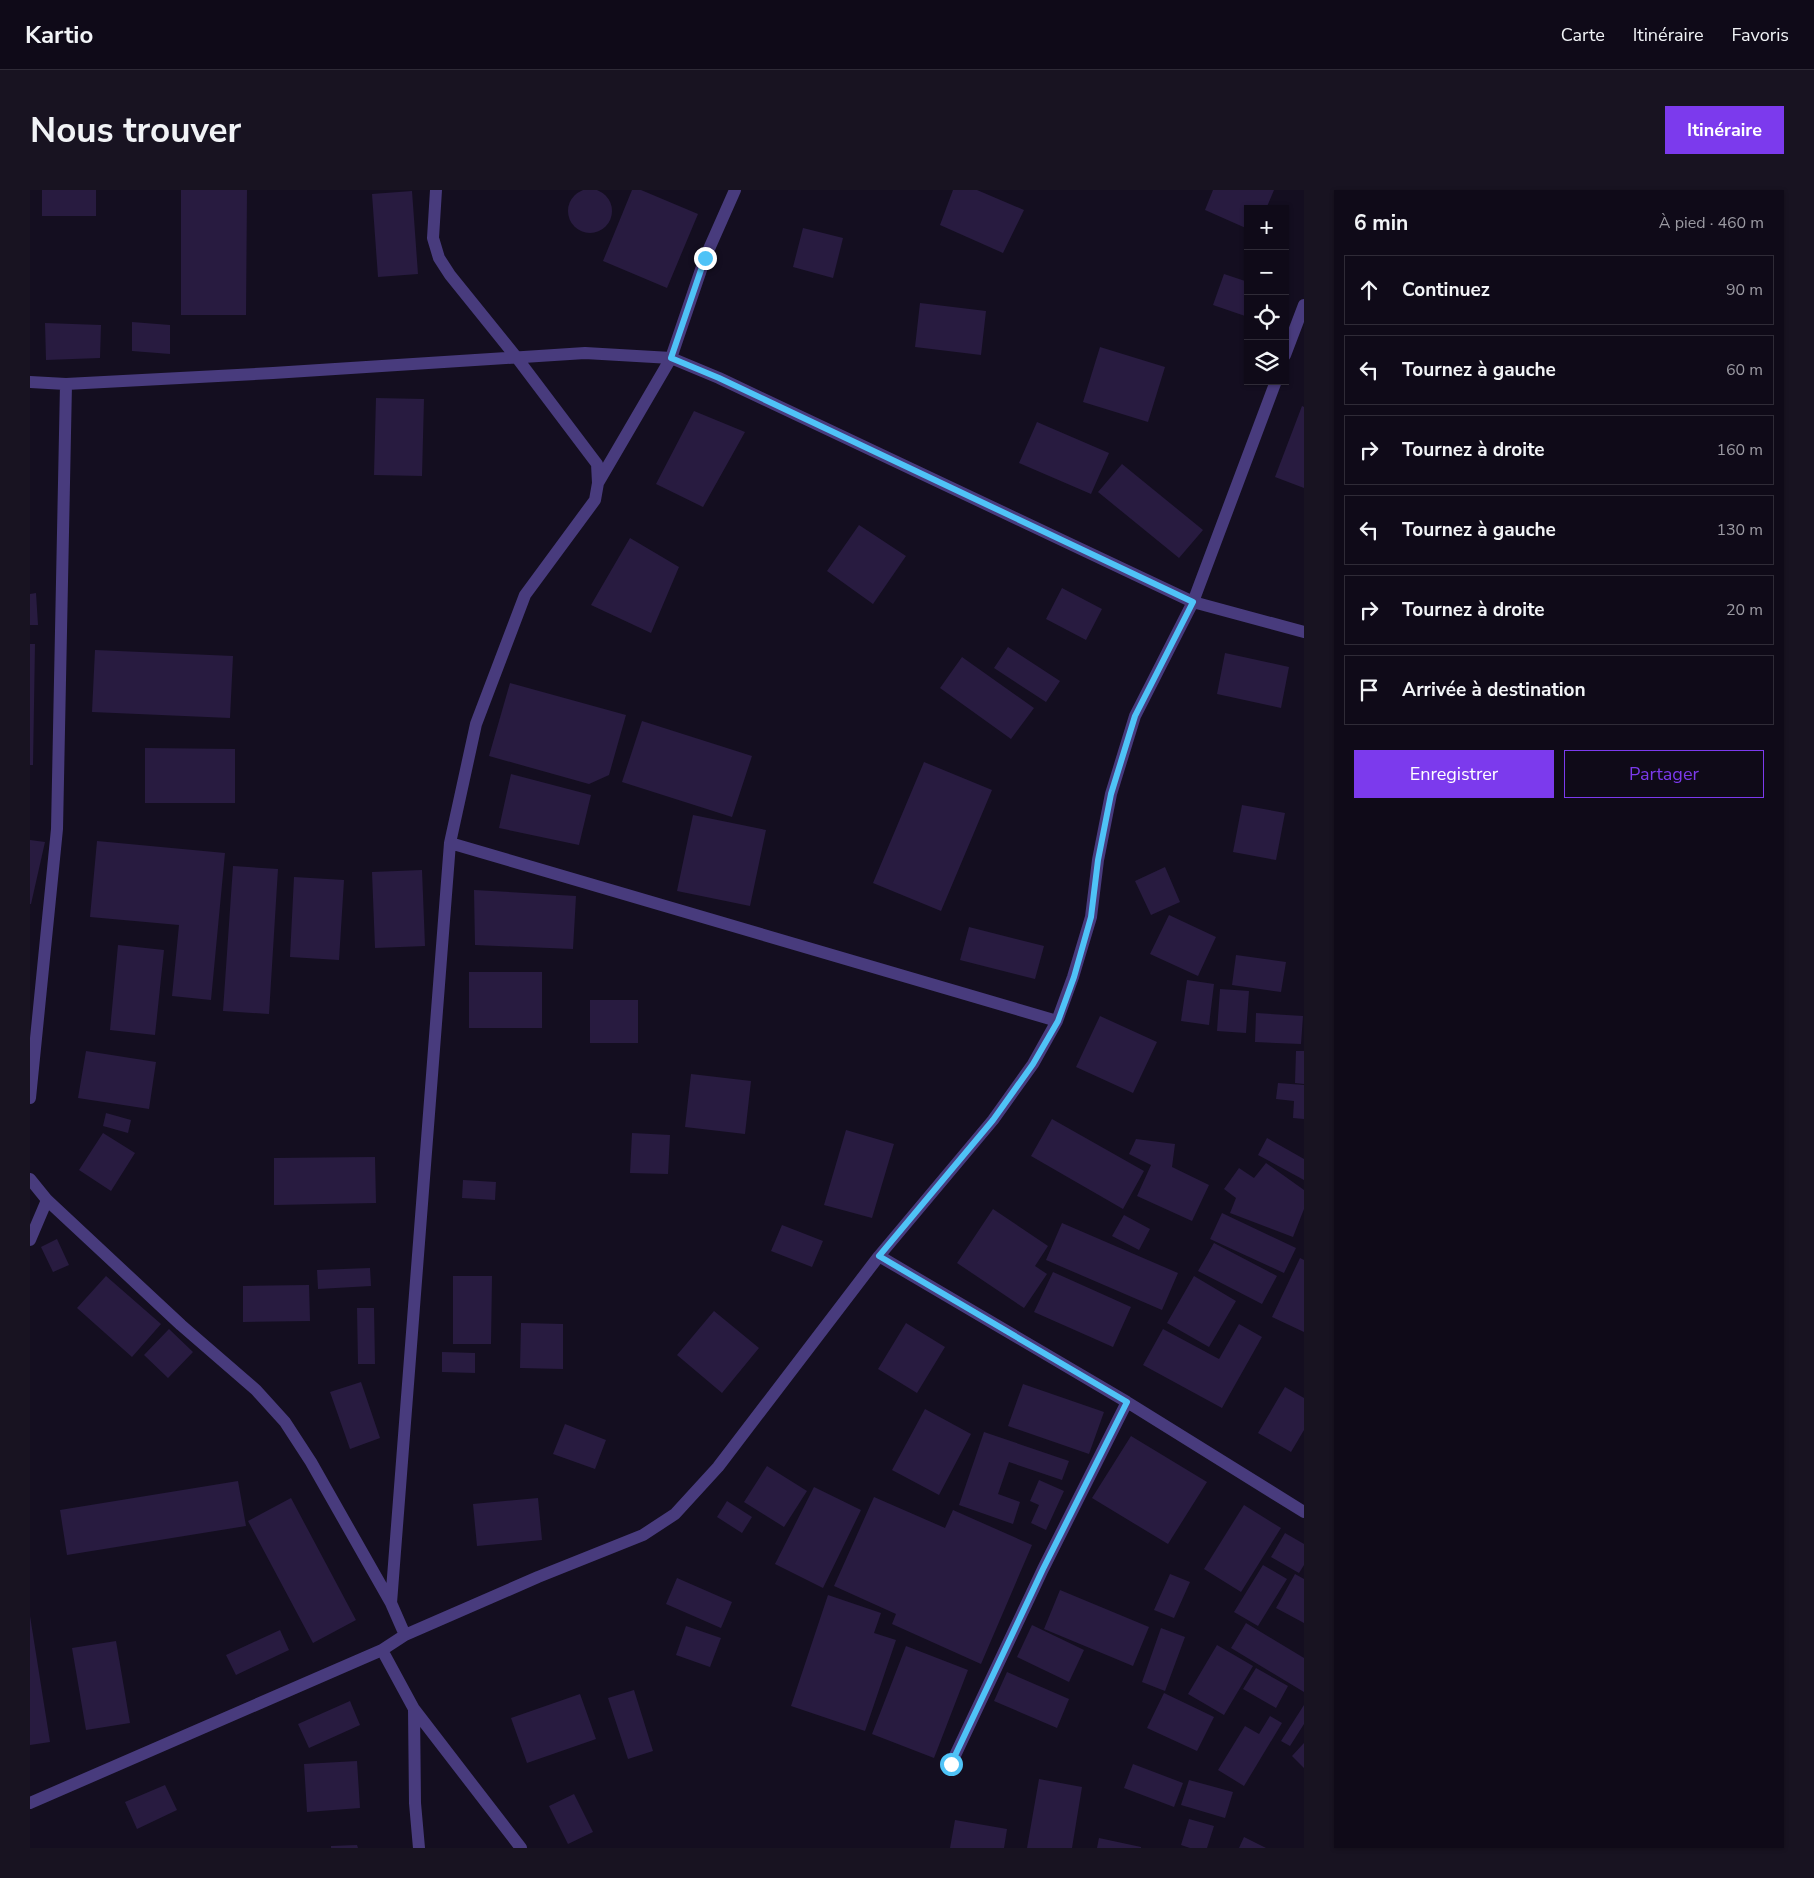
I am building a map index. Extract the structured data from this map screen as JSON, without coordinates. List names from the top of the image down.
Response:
{
  "page": {
    "header": "Kartio",
    "nav": ["Carte", "Itinéraire", "Favoris"],
    "buttons": [
      "Itinéraire",
      ["Enregistrer", "Partager"]
    ],
    "title": "Nous trouver",
    "heading": ["6 min", "À pied · 460 m"],
    "map_buttons": ["+", "−"],
    "list": [
      ["Continuez", "90 m"],
      ["Tournez à gauche", "60 m"],
      ["Tournez à droite", "160 m"],
      ["Tournez à gauche", "130 m"],
      ["Tournez à droite", "20 m"],
      "Arrivée à destination"
    ]
  }
}
